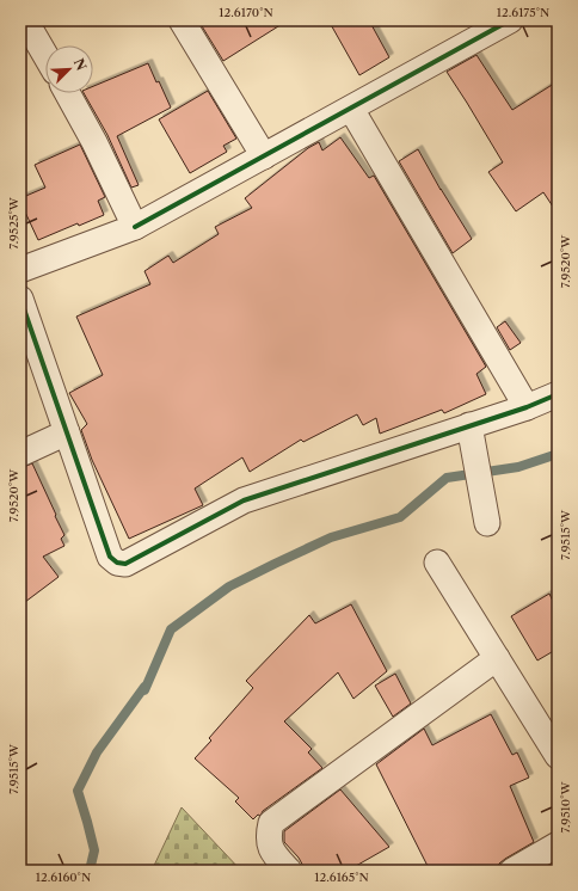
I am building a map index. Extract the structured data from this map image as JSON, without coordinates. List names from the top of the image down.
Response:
{
  "north": "top right",
  "coordinates": [
    "12.6170°N",
    "12.6175°N",
    "7.9525°W",
    "7.9520°W",
    "7.9515°W",
    "7.9510°W",
    "12.6160°N",
    "12.6165°N"
  ]
}
